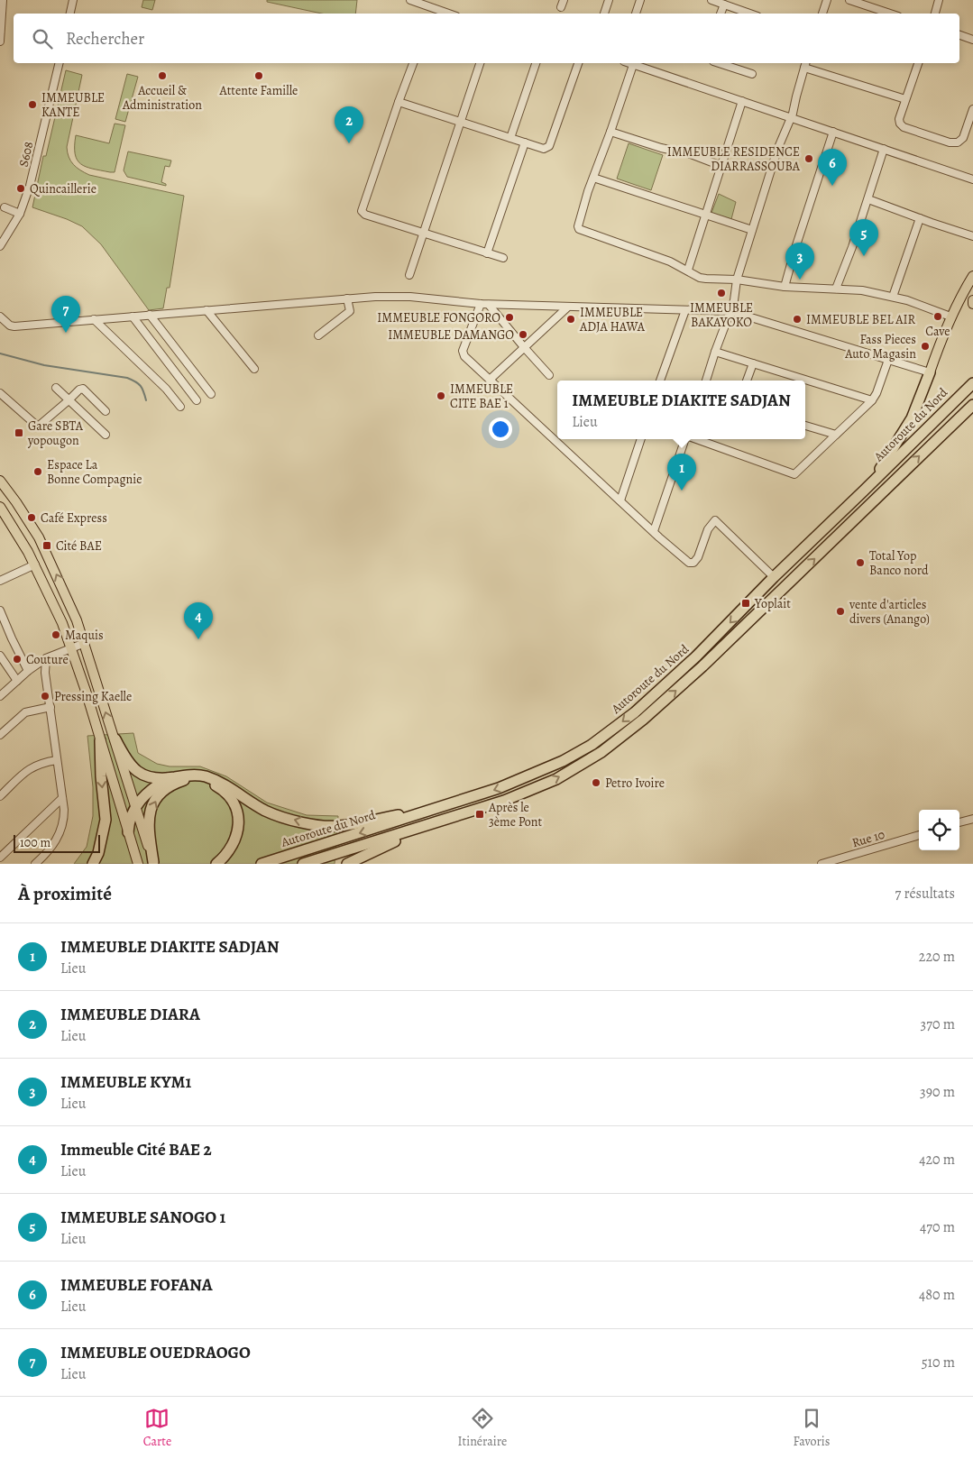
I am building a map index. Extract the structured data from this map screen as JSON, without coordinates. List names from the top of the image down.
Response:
{
  "streets": {
    "highway": ["Autoroute du Nord"],
    "street": ["S608", "Rue 10"]
  },
  "places": {
    "other": [
      "Accueil & Administration",
      "Attente Famille",
      "IMMEUBLE KANTE",
      "IMMEUBLE RESIDENCE DIARRASSOUBA",
      "Quincaillerie",
      "IMMEUBLE BAKAYOKO",
      "Cave",
      "IMMEUBLE FONGORO",
      "IMMEUBLE ADJA HAWA",
      "IMMEUBLE BEL AIR",
      "IMMEUBLE DAMANGO",
      "Fass Pieces Auto Magasin",
      "IMMEUBLE CITE BAE 1",
      "Espace La Bonne Compagnie",
      "Café Express",
      "Total Yop Banco nord",
      "vente d'articles divers (Anango)",
      "Maquis",
      "Couture",
      "Pressing Kaelle",
      "Petro Ivoire"
    ],
    "transit": [
      "Gare SBTA yopougon",
      "Cité BAE",
      "Yoplait",
      "Après le 3ème Pont"
    ]
  },
  "scale_bar": "100 m",
  "page": {
    "search": "Rechercher",
    "pins": [
      "2",
      "6",
      "5",
      "3",
      "7",
      "1",
      "4"
    ],
    "popup": ["IMMEUBLE DIAKITE SADJAN", "Lieu"],
    "scale": "100 m",
    "heading": ["À proximité", "7 résultats"],
    "list": [
      {
        "mark": "1",
        "name": "IMMEUBLE DIAKITE SADJAN",
        "note": "Lieu",
        "value": "220 m"
      },
      {
        "mark": "2",
        "name": "IMMEUBLE DIARA",
        "note": "Lieu",
        "value": "370 m"
      },
      {
        "mark": "3",
        "name": "IMMEUBLE KYM1",
        "note": "Lieu",
        "value": "390 m"
      },
      {
        "mark": "4",
        "name": "Immeuble Cité BAE 2",
        "note": "Lieu",
        "value": "420 m"
      },
      {
        "mark": "5",
        "name": "IMMEUBLE SANOGO 1",
        "note": "Lieu",
        "value": "470 m"
      },
      {
        "mark": "6",
        "name": "IMMEUBLE FOFANA",
        "note": "Lieu",
        "value": "480 m"
      },
      {
        "mark": "7",
        "name": "IMMEUBLE OUEDRAOGO",
        "note": "Lieu",
        "value": "510 m"
      }
    ],
    "nav": ["Carte", "Itinéraire", "Favoris"]
  }
}
